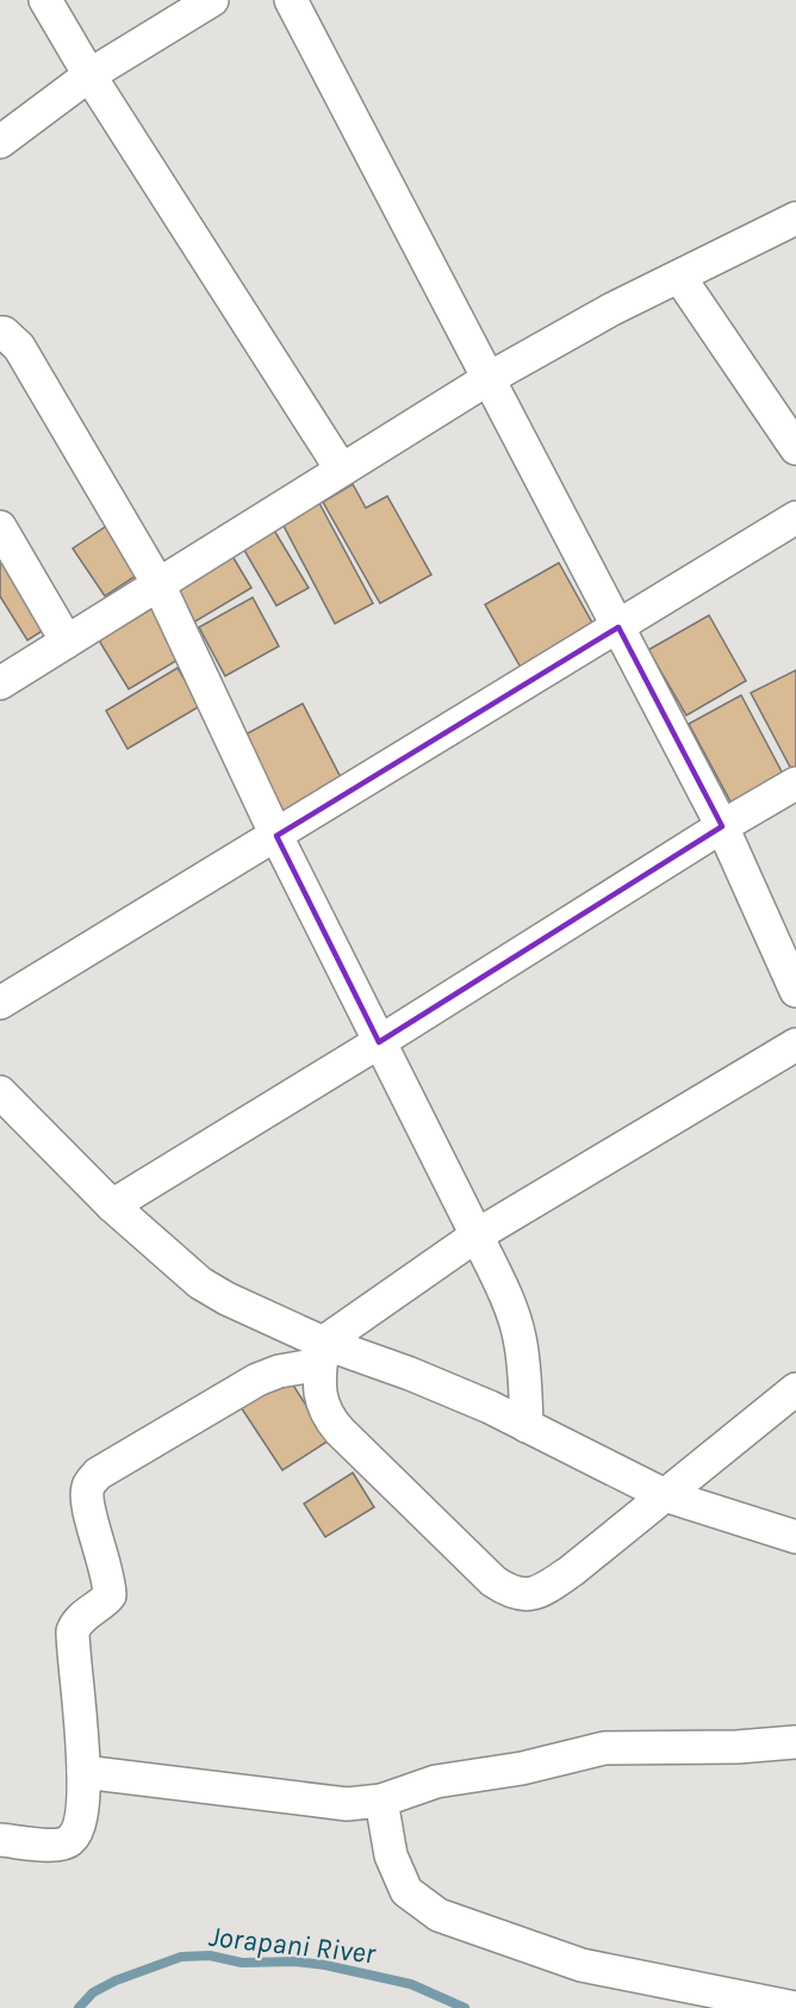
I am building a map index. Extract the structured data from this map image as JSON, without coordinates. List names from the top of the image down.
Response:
{
  "water": ["Jorapani River"]
}
